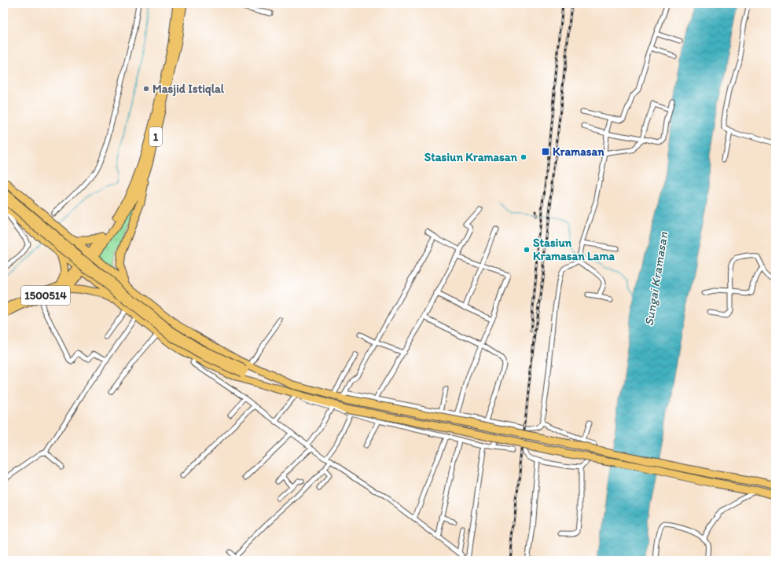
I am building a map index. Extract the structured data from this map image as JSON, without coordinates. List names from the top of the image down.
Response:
{
  "streets": {
    "highway": ["1", "1500514"]
  },
  "crossings": [
    ["1", "1500514"]
  ],
  "water": ["Sungai Kramasan"],
  "places": {
    "other": ["Masjid Istiqlal", "Stasiun Kramasan", "Stasiun Kramasan Lama"],
    "transit": ["Kramasan"]
  }
}
